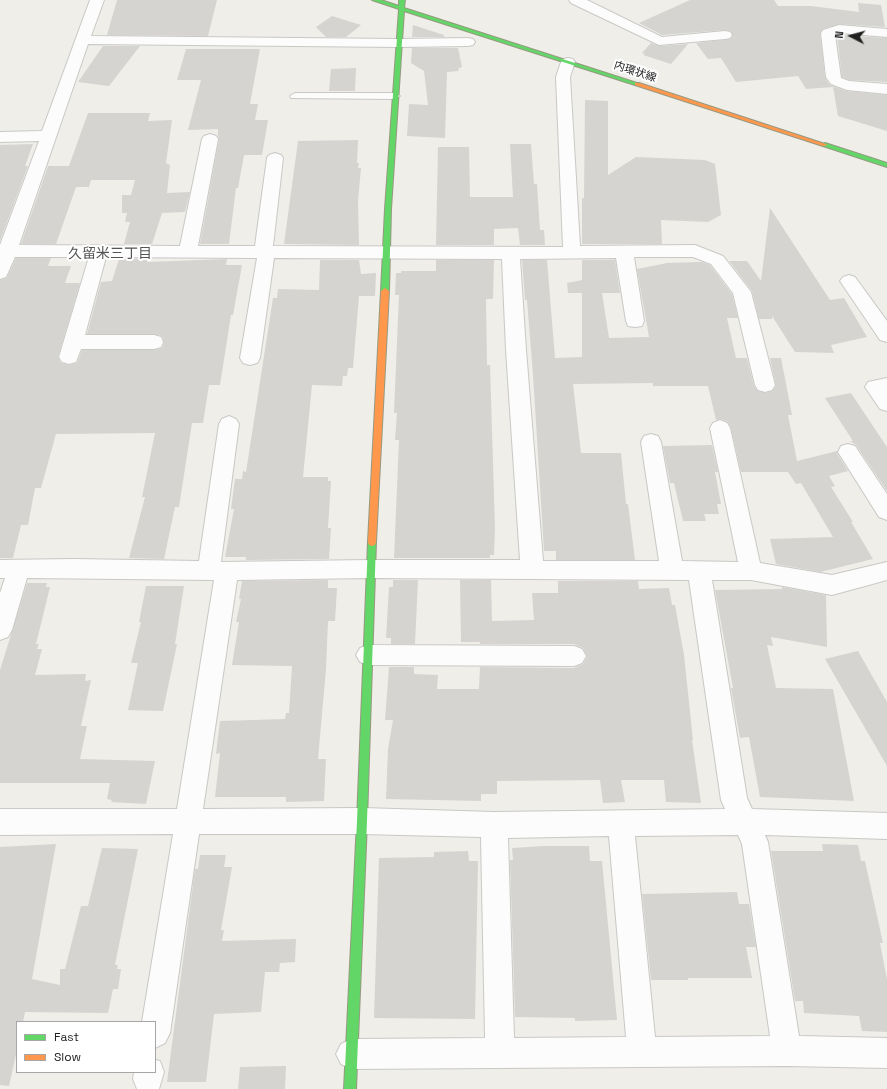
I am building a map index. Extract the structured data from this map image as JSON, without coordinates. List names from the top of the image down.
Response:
{
  "streets": {
    "street": ["内環状線"]
  },
  "districts": ["久留米三丁目"],
  "legend": ["Fast", "Slow"],
  "north": "left"
}
